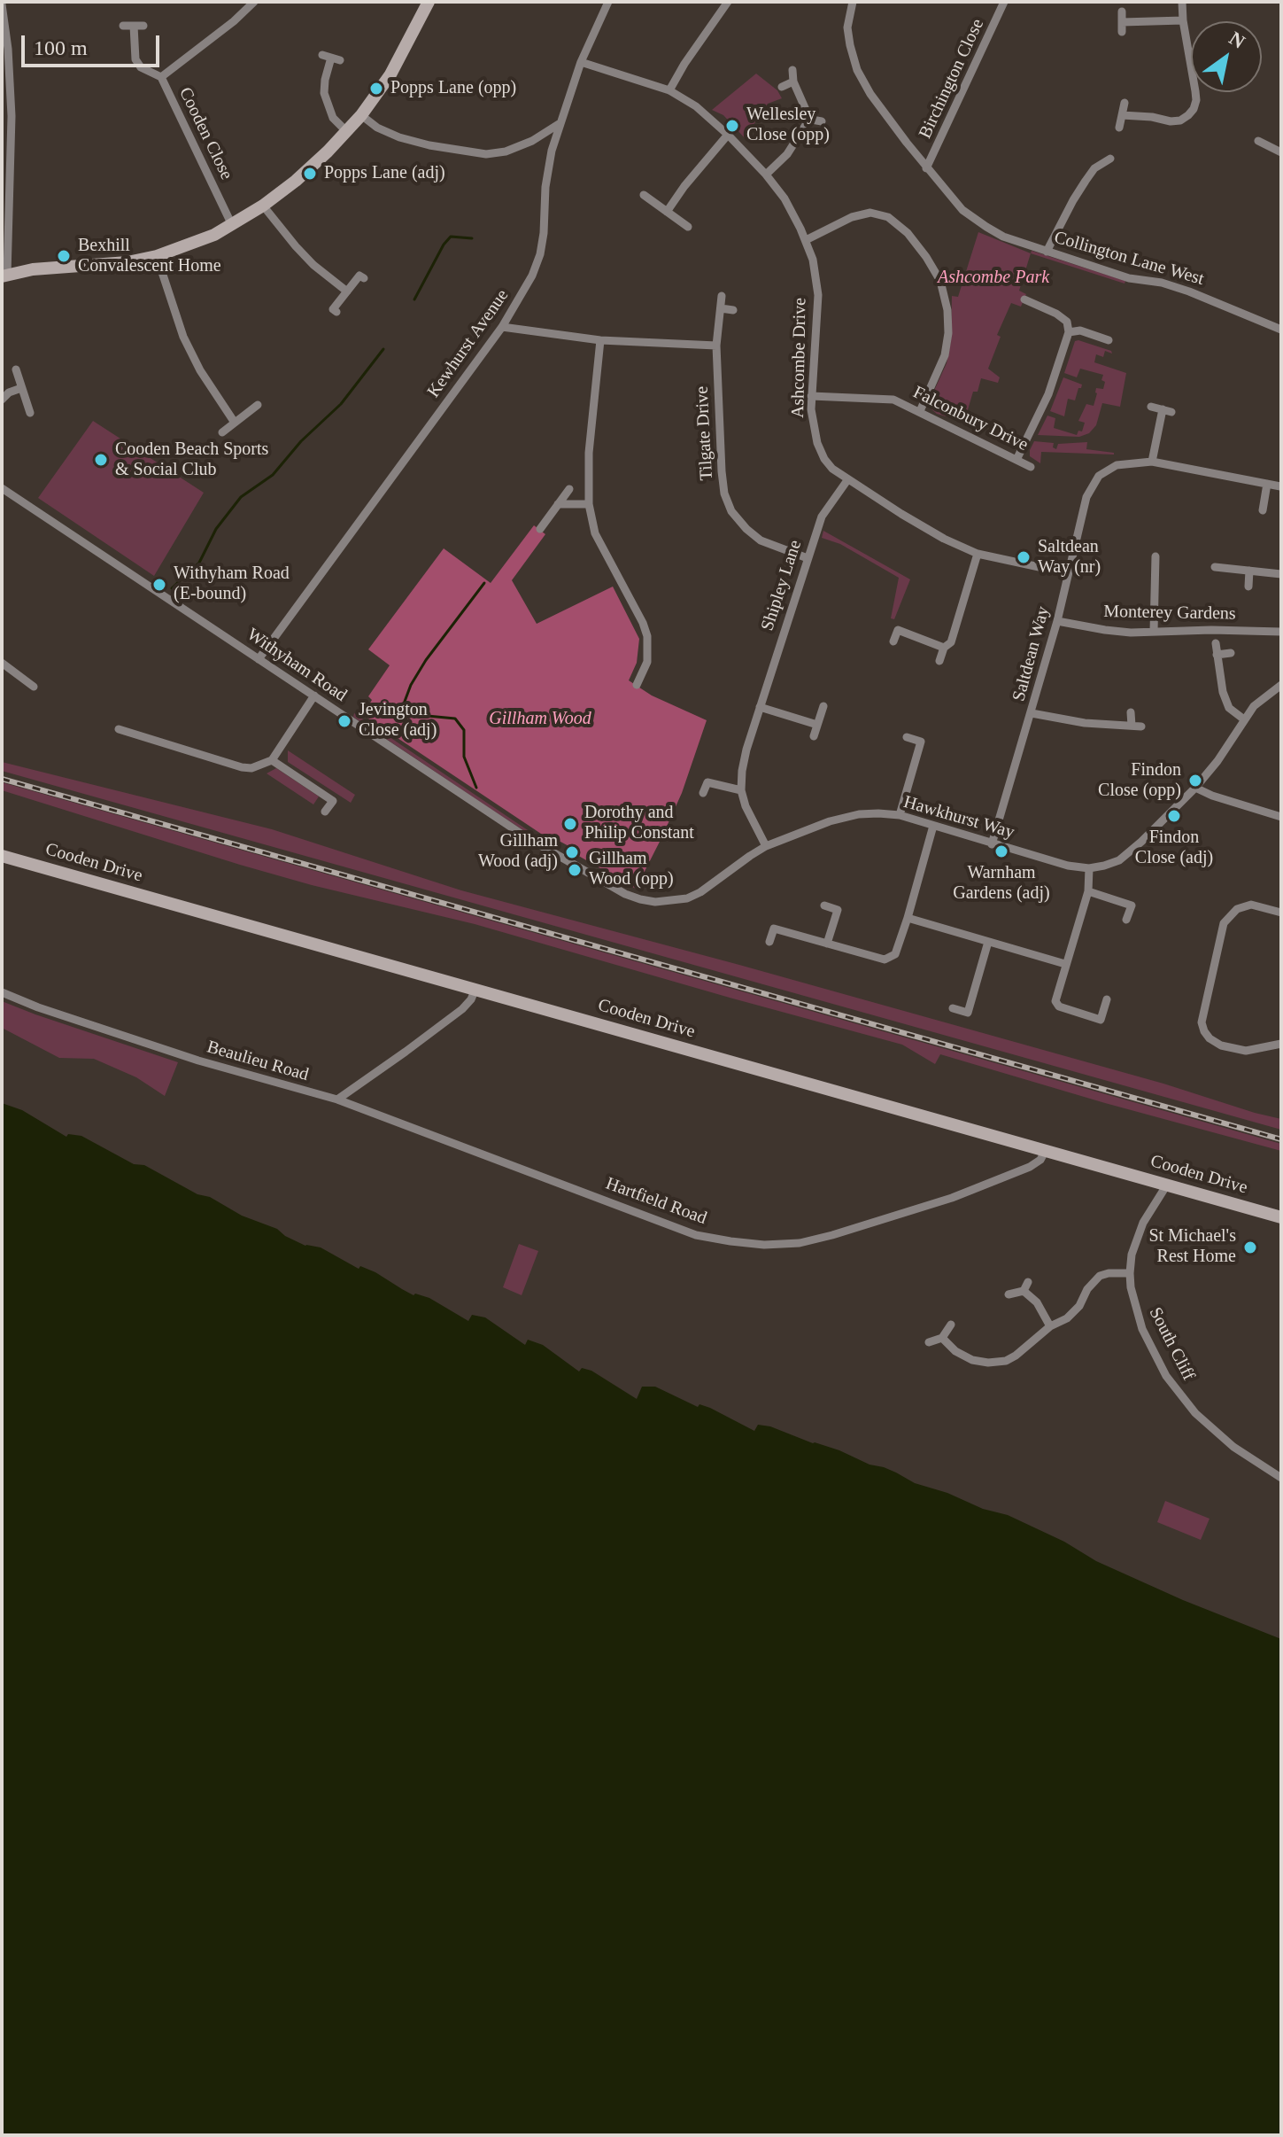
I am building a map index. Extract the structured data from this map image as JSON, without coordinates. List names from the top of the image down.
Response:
{
  "streets": {
    "main road": ["Cooden Drive"],
    "street": [
      "Birchington Close",
      "Cooden Close",
      "Collington Lane West",
      "Kewhurst Avenue",
      "Ashcombe Drive",
      "Falconbury Drive",
      "Tilgate Drive",
      "Shipley Lane",
      "Monterey Gardens",
      "Saltdean Way",
      "Withyham Road",
      "Hawkhurst Way",
      "Beaulieu Road",
      "Hartfield Road",
      "South Cliff"
    ]
  },
  "crossings": [
    ["Birchington Close", "Collington Lane West"],
    ["Kewhurst Avenue", "Ashcombe Drive"],
    ["Kewhurst Avenue", "Withyham Road"],
    ["Ashcombe Drive", "Falconbury Drive"],
    ["Ashcombe Drive", "Shipley Lane"],
    ["Ashcombe Drive", "Saltdean Way"],
    ["Tilgate Drive", "Shipley Lane"],
    ["Shipley Lane", "Hawkhurst Way"],
    ["Monterey Gardens", "Saltdean Way"],
    ["Saltdean Way", "Hawkhurst Way"],
    ["Withyham Road", "Hawkhurst Way"],
    ["Cooden Drive", "Hartfield Road"],
    ["Cooden Drive", "South Cliff"],
    ["Beaulieu Road", "Hartfield Road"]
  ],
  "parks": ["Ashcombe Park", "Gillham Wood"],
  "places": [
    "Popps Lane (opp)",
    "Wellesley Close (opp)",
    "Popps Lane (adj)",
    "Bexhill Convalescent Home",
    "Cooden Beach Sports & Social Club",
    "Saltdean Way (nr)",
    "Withyham Road (E-bound)",
    "Jevington Close (adj)",
    "Findon Close (opp)",
    "Findon Close (adj)",
    "Dorothy and Philip Constant",
    "Warnham Gardens (adj)",
    "Gillham Wood (adj)",
    "Gillham Wood (opp)",
    "St Michael's Rest Home"
  ],
  "scale_bar": "100 m",
  "north": "top right"
}
